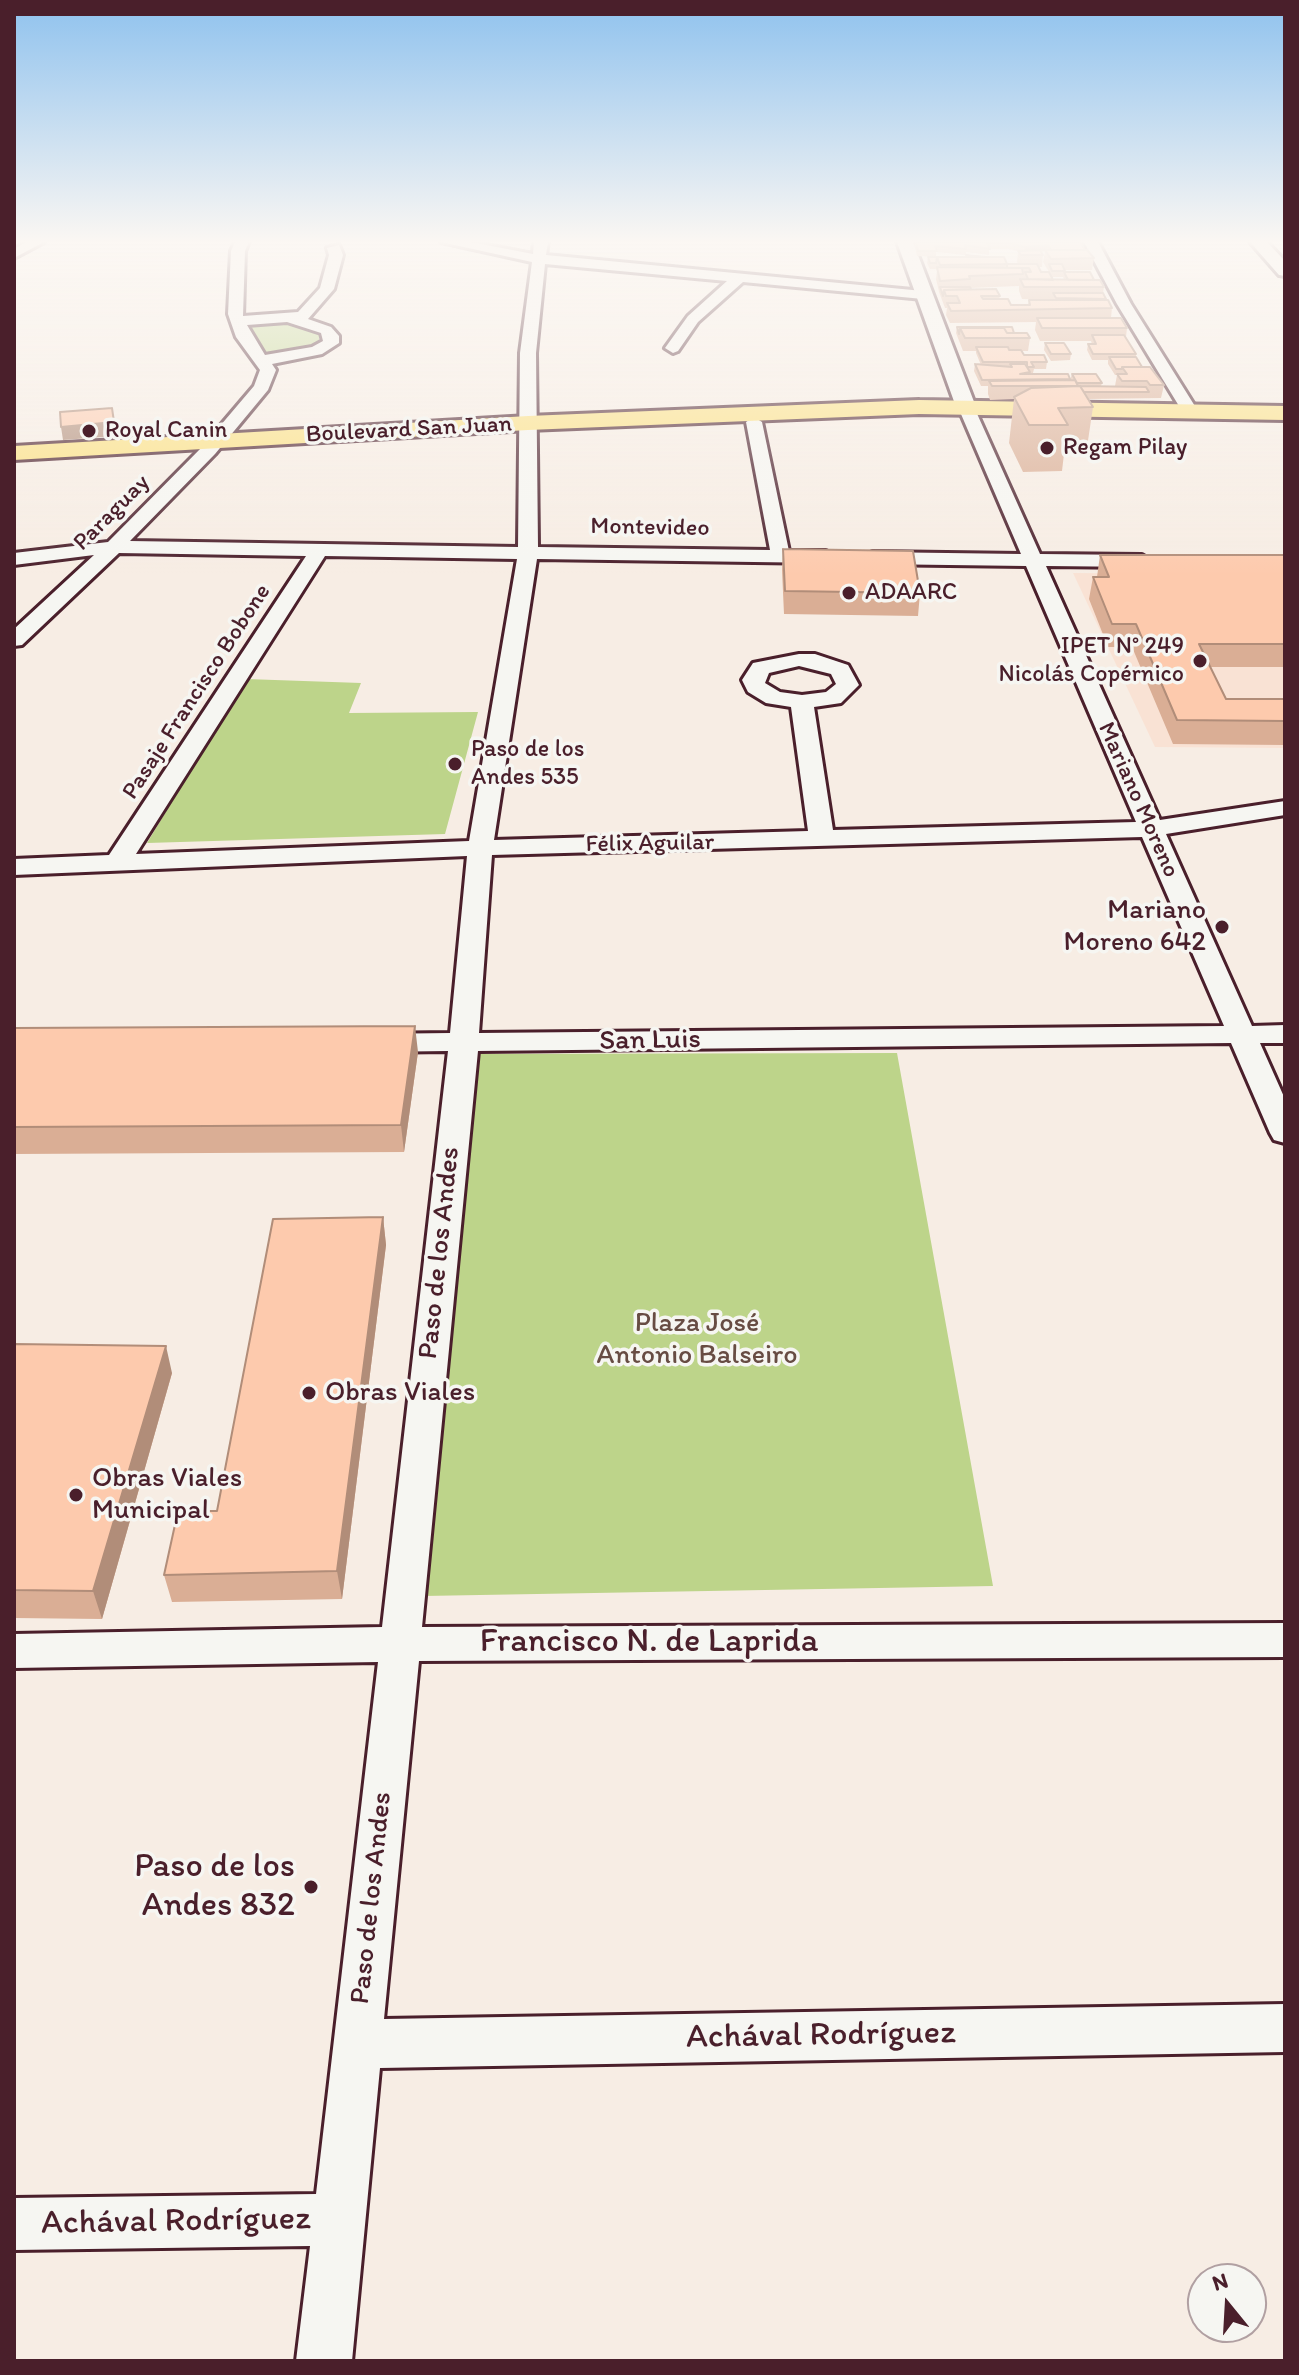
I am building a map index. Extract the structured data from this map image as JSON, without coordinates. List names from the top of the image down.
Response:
{
  "streets": {
    "main road": ["Boulevard San Juan"],
    "street": [
      "Paraguay",
      "Montevideo",
      "Pasaje Francisco Bobone",
      "Mariano Moreno",
      "Félix Aguilar",
      "San Luis",
      "Paso de los Andes",
      "Francisco N. de Laprida",
      "Achával Rodríguez"
    ]
  },
  "crossings": [
    ["Boulevard San Juan", "Paraguay"],
    ["Boulevard San Juan", "Mariano Moreno"],
    ["Boulevard San Juan", "Paso de los Andes"],
    ["Paraguay", "Montevideo"],
    ["Montevideo", "Pasaje Francisco Bobone"],
    ["Montevideo", "Mariano Moreno"],
    ["Montevideo", "Paso de los Andes"],
    ["Pasaje Francisco Bobone", "Félix Aguilar"],
    ["Mariano Moreno", "Félix Aguilar"],
    ["Mariano Moreno", "San Luis"],
    ["Félix Aguilar", "Paso de los Andes"],
    ["San Luis", "Paso de los Andes"],
    ["Paso de los Andes", "Francisco N. de Laprida"],
    ["Paso de los Andes", "Achával Rodríguez"]
  ],
  "parks": ["Plaza José Antonio Balseiro"],
  "places": [
    "Royal Canin",
    "Regam Pilay",
    "ADAARC",
    "IPET N° 249 Nicolás Copérnico",
    "Paso de los Andes 535",
    "Mariano Moreno 642",
    "Obras Viales",
    "Obras Viales Municipal",
    "Paso de los Andes 832"
  ],
  "north": "top"
}
